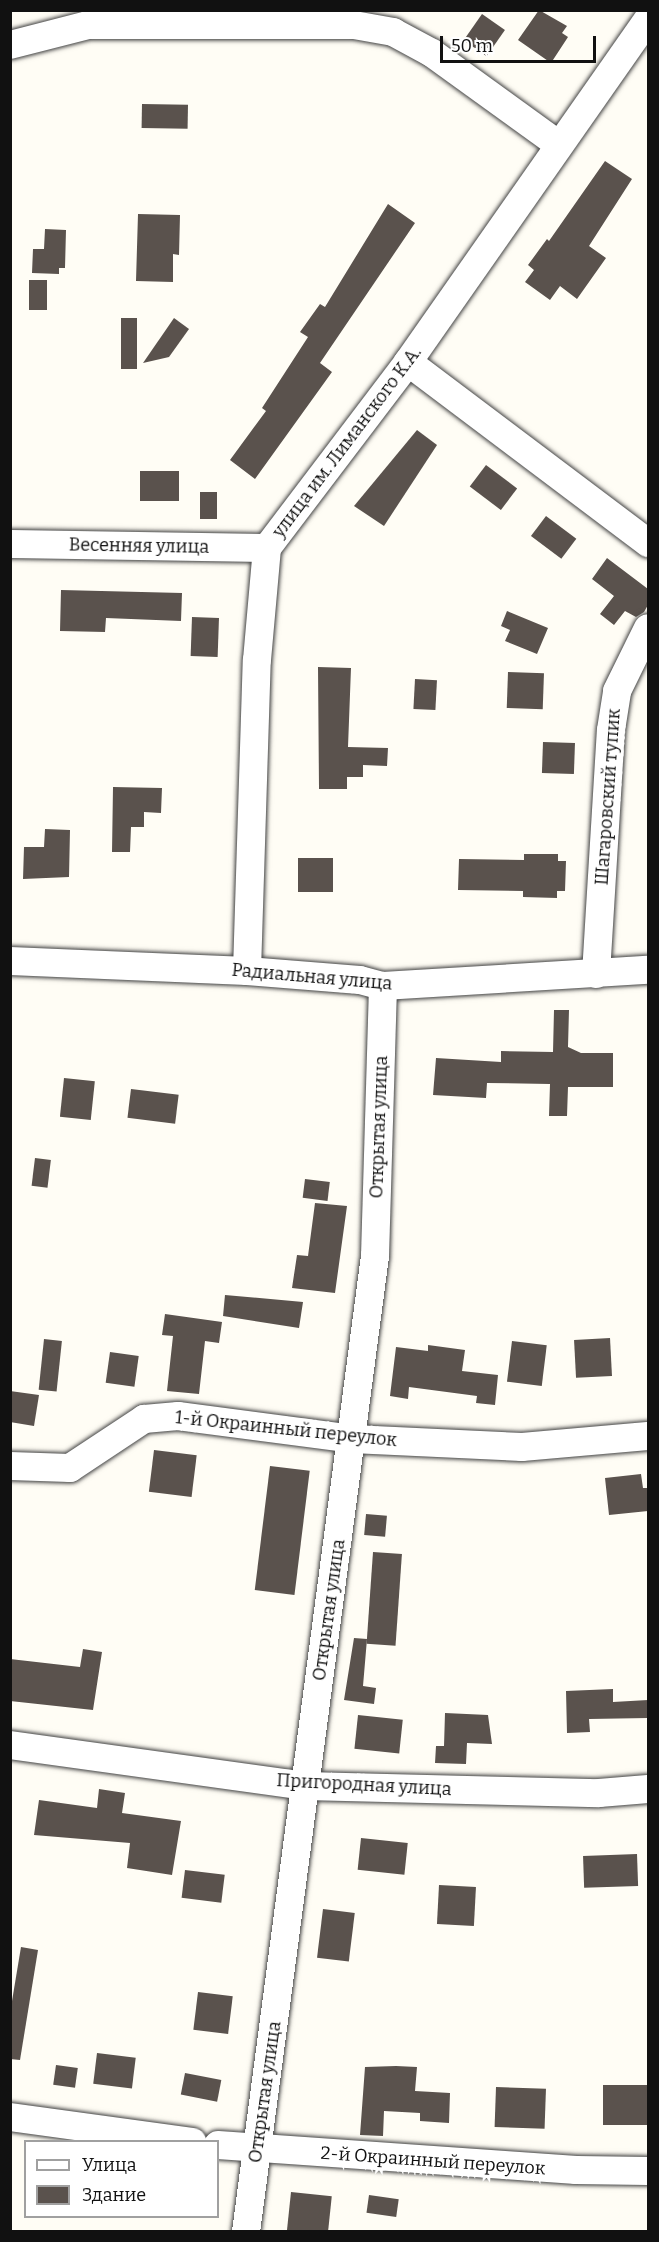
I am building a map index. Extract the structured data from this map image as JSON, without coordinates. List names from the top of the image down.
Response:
{
  "streets": {
    "street": [
      "улица им. Лиманского К.А.",
      "Весенняя улица",
      "Шагаровский тупик",
      "Радиальная улица",
      "Открытая улица",
      "1-й Окраинный переулок",
      "Пригородная улица",
      "2-й Окраинный переулок"
    ]
  },
  "crossings": [
    ["улица им. Лиманского К.А.", "Весенняя улица"],
    ["улица им. Лиманского К.А.", "Радиальная улица"],
    ["Шагаровский тупик", "Радиальная улица"],
    ["Радиальная улица", "Открытая улица"],
    ["Открытая улица", "1-й Окраинный переулок"],
    ["Открытая улица", "Пригородная улица"],
    ["Открытая улица", "2-й Окраинный переулок"]
  ],
  "legend": ["Улица", "Здание"],
  "scale_bar": "50 m"
}
